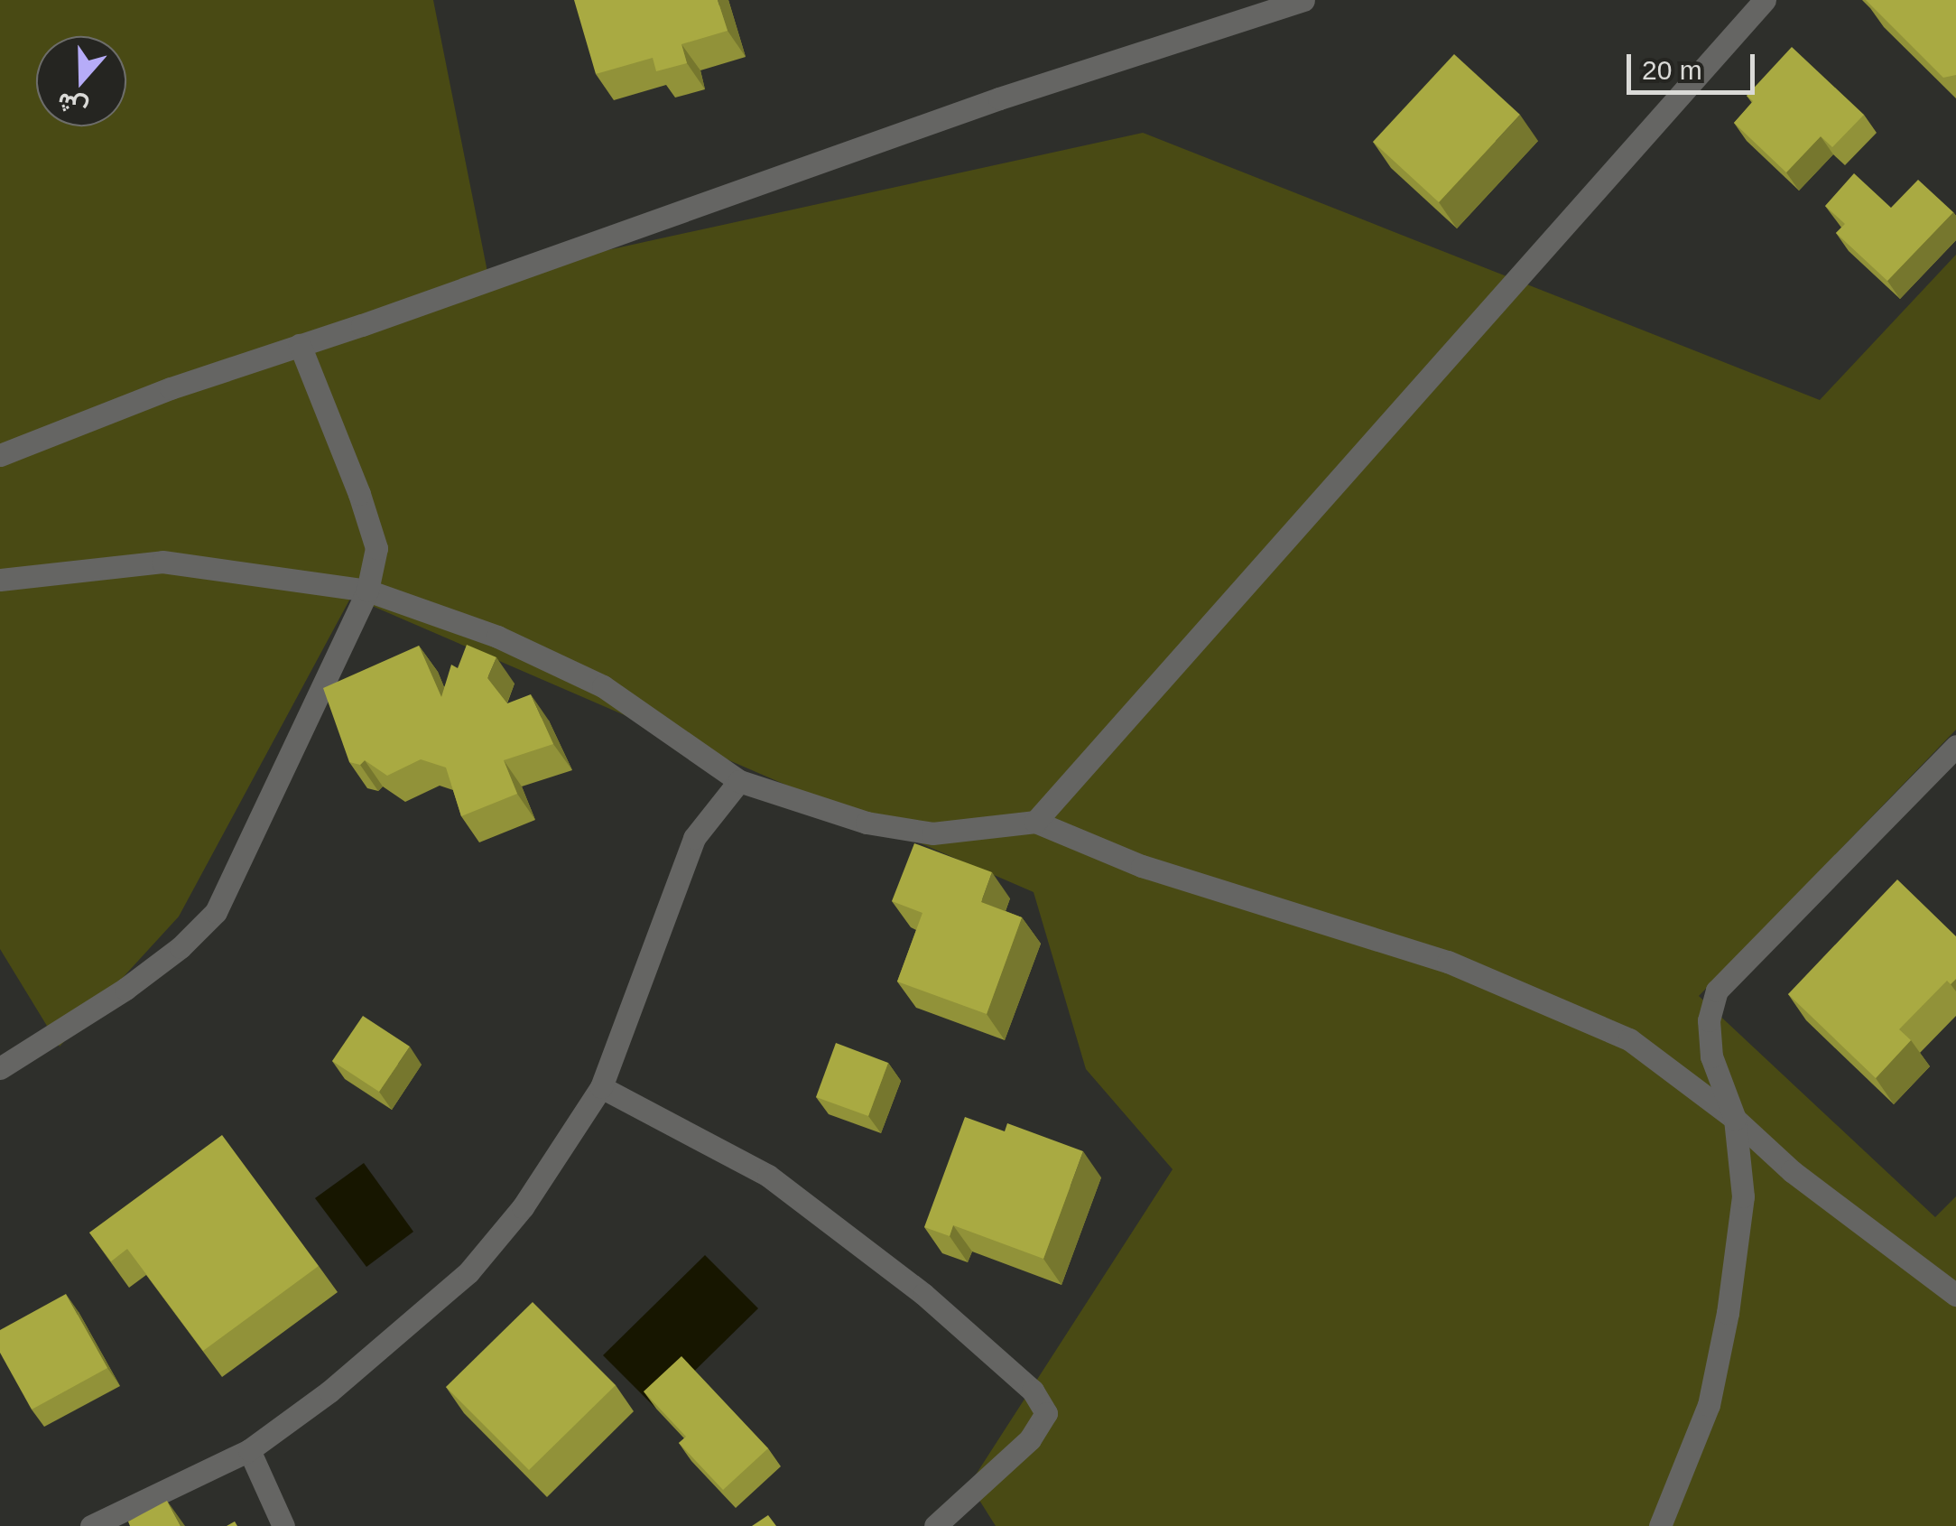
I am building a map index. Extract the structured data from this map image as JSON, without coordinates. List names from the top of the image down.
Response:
{
  "scale_bar": "20 m",
  "north": "bottom"
}
